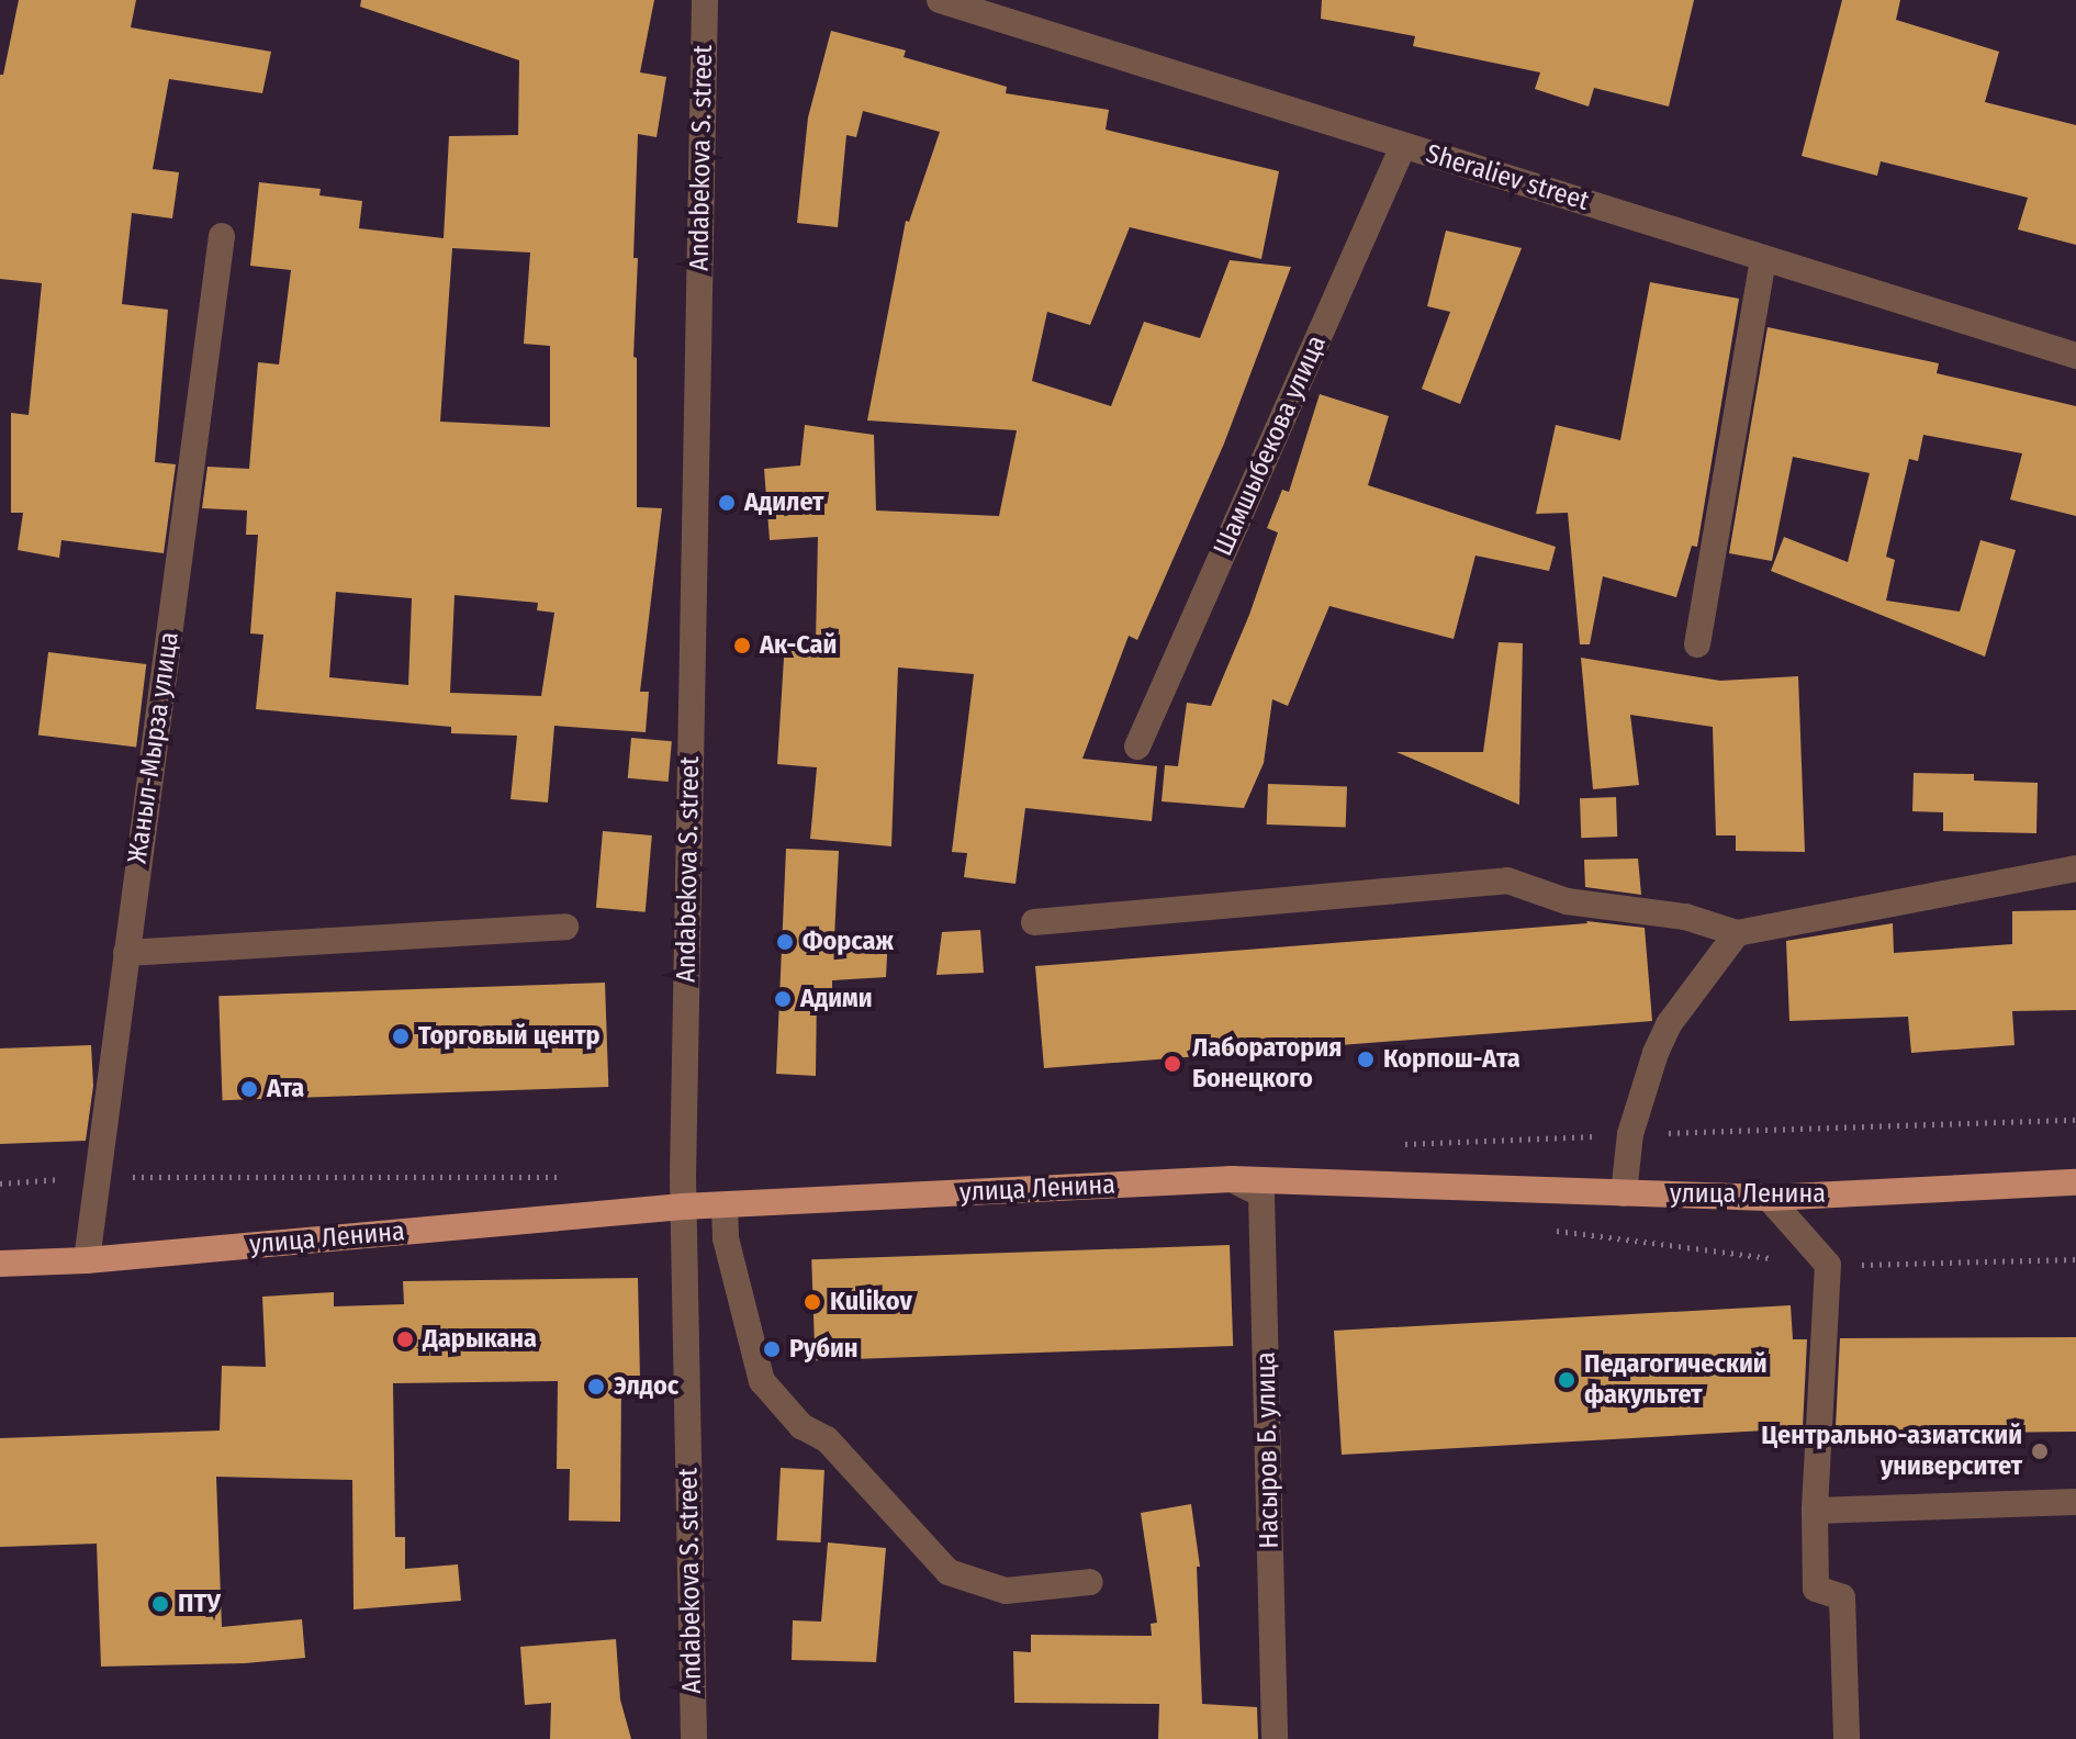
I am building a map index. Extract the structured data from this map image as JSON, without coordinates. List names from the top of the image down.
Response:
{
  "streets": {
    "main road": ["улица Ленина"],
    "street": [
      "Andabekova S. street",
      "Sheraliev street",
      "Шамшыбекова улица",
      "Жаныл-Мырза улица",
      "Насыров Б. улица"
    ]
  },
  "crossings": [
    ["Andabekova S. street", "улица Ленина"],
    ["Sheraliev street", "Шамшыбекова улица"],
    ["Жаныл-Мырза улица", "улица Ленина"],
    ["улица Ленина", "Насыров Б. улица"]
  ],
  "places": [
    "Адилет",
    "Ак-Сай",
    "Форсаж",
    "Адими",
    "Торговый центр",
    "Корпош-Ата",
    "Лаборатория Бонецкого",
    "Ата",
    "Kulikov",
    "Дарыкана",
    "Рубин",
    "Педагогический факультет",
    "Элдос",
    "Центрально-азиатский университет",
    "ПТУ"
  ]
}
